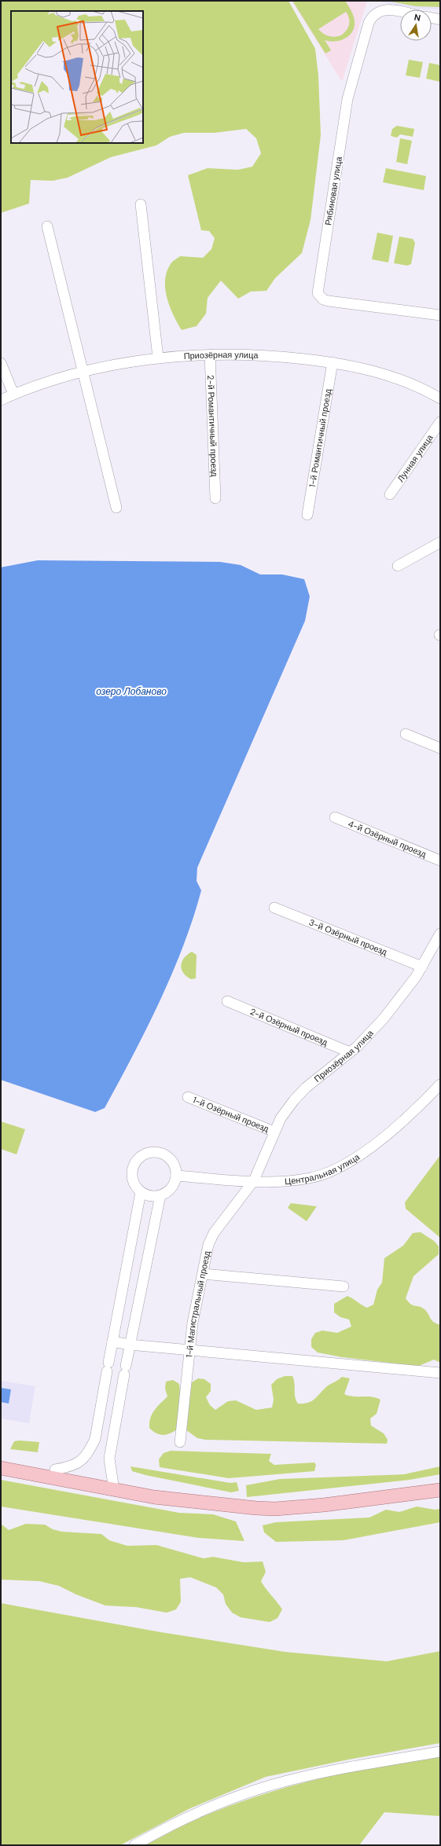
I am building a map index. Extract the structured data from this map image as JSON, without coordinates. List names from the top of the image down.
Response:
{
  "streets": {
    "street": [
      "Рябиновая улица",
      "Приозёрная улица",
      "2-й Романтичный проезд",
      "1-й Романтичный проезд",
      "Лунная улица",
      "4-й Озёрный проезд",
      "3-й Озёрный проезд",
      "2-й Озёрный проезд",
      "1-й Озёрный проезд",
      "Центральная улица",
      "1-й Магистральный проезд"
    ]
  },
  "crossings": [
    ["Приозёрная улица", "2-й Романтичный проезд"],
    ["Приозёрная улица", "1-й Романтичный проезд"],
    ["Приозёрная улица", "3-й Озёрный проезд"],
    ["Приозёрная улица", "2-й Озёрный проезд"],
    ["Приозёрная улица", "1-й Озёрный проезд"],
    ["Приозёрная улица", "Центральная улица"],
    ["Приозёрная улица", "1-й Магистральный проезд"],
    ["Центральная улица", "1-й Магистральный проезд"]
  ],
  "water": ["озеро Лобаново"],
  "north": "top"
}
